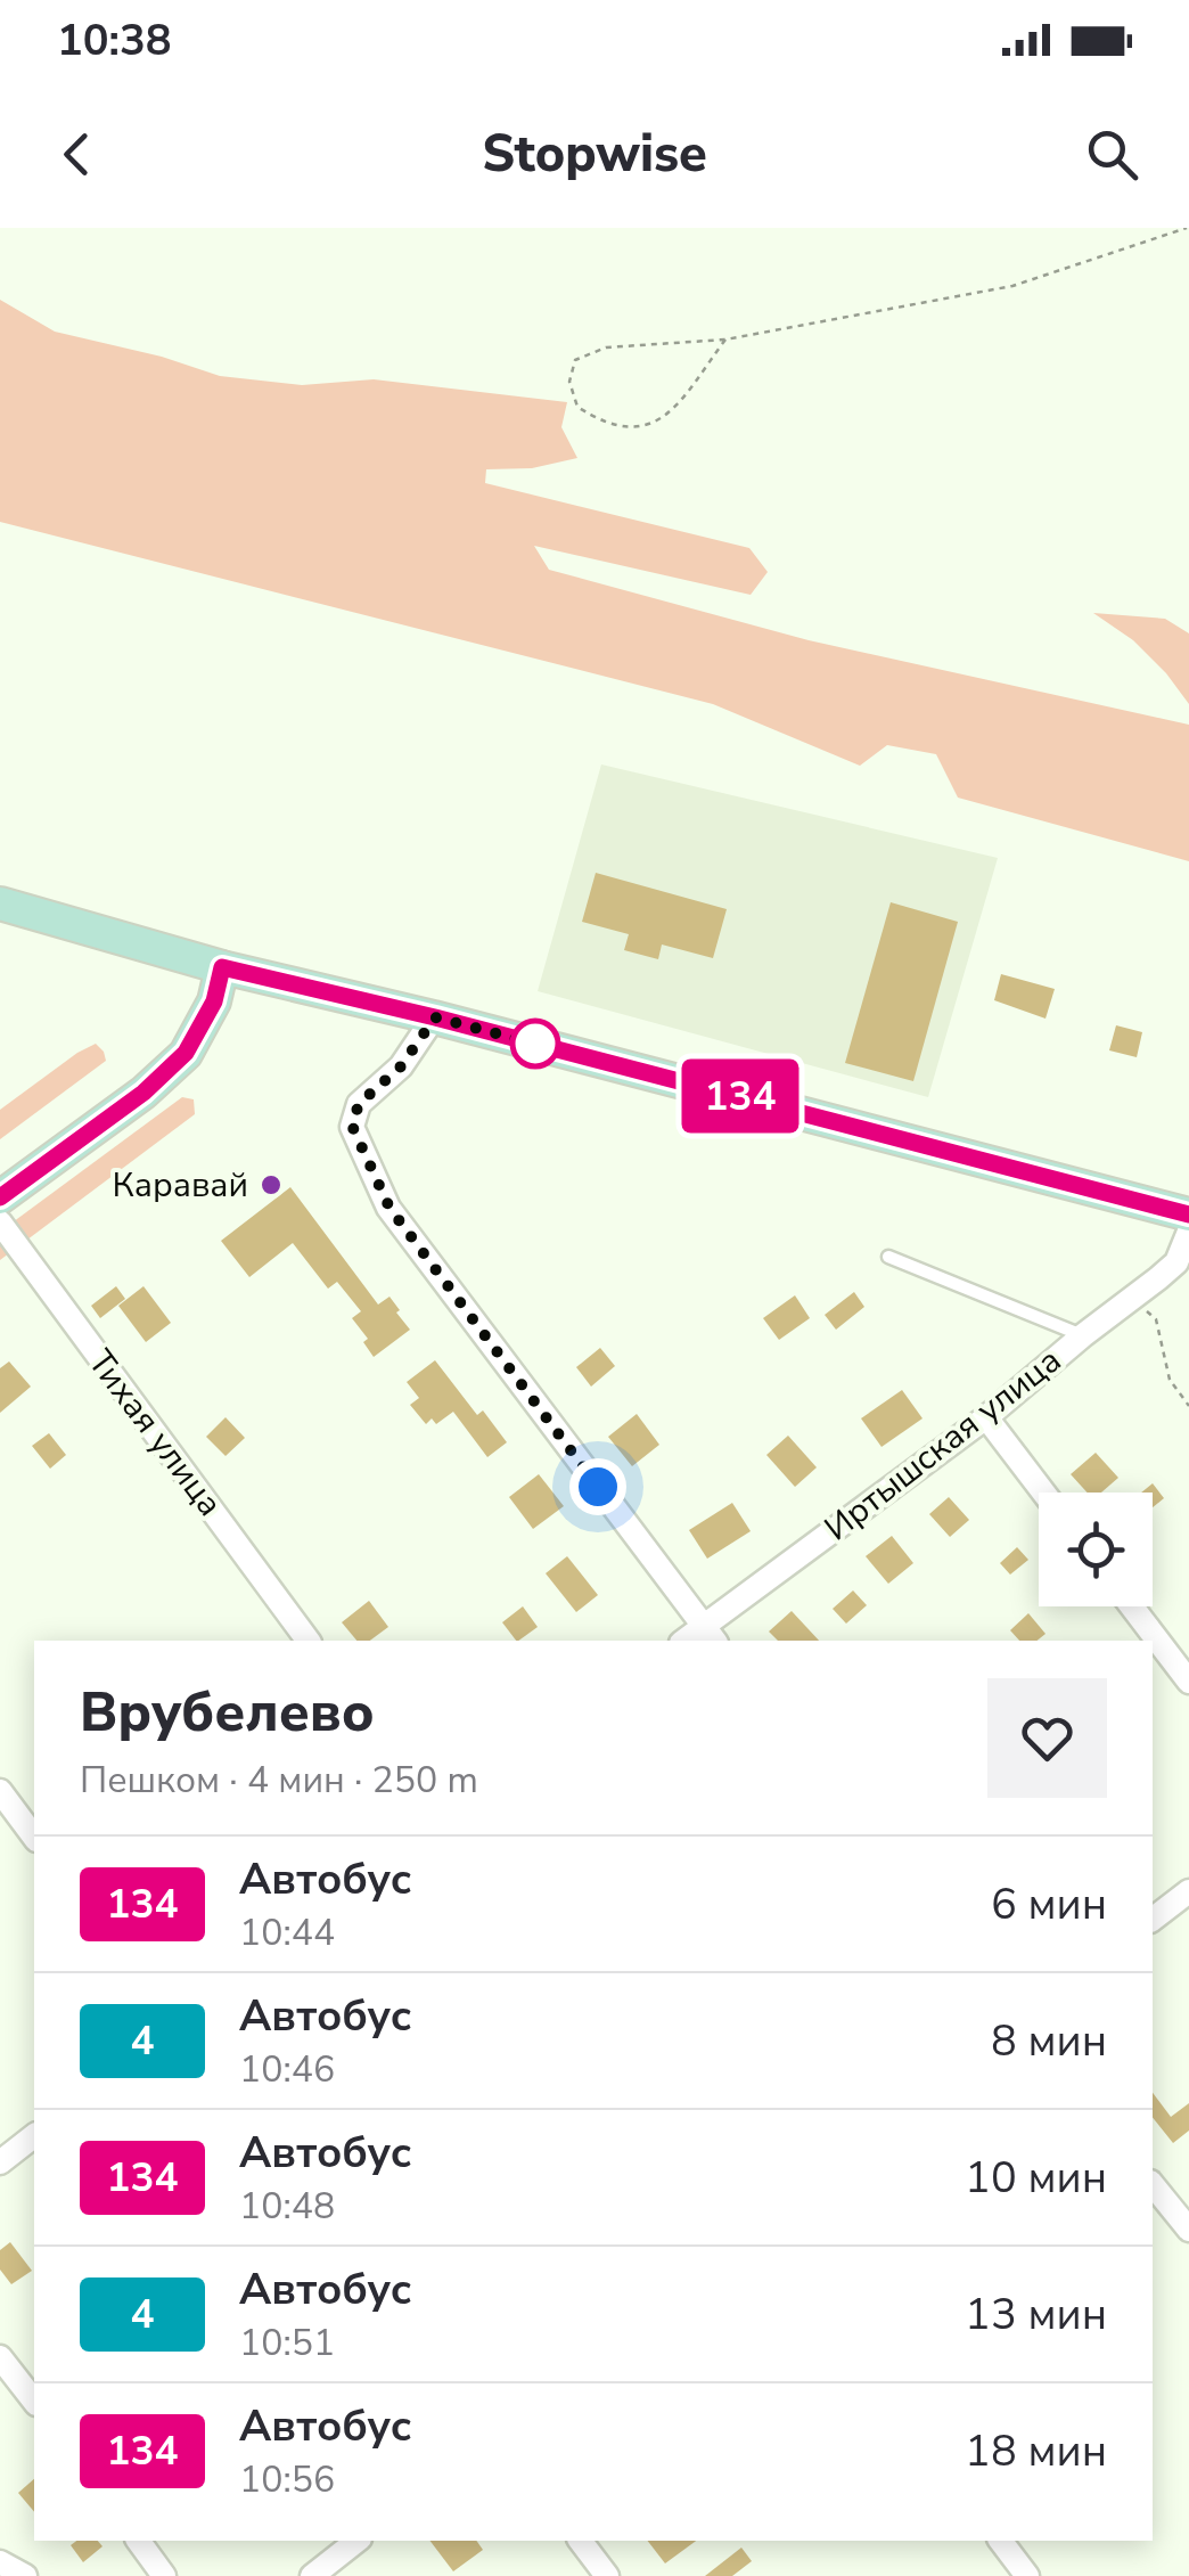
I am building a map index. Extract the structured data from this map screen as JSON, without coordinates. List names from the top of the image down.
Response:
{
  "streets": {
    "street": ["Тихая улица", "Иртышская улица"]
  },
  "places": ["Каравай"],
  "lines": ["bus line 134"],
  "page": {
    "status": "10:38",
    "header": "Stopwise",
    "on_map": "134",
    "heading": ["Врубелево", "Пешком · 4 мин · 250 m"],
    "list": [
      {
        "mark": "134",
        "name": "Автобус",
        "note": "10:44",
        "value": "6 мин"
      },
      {
        "mark": "4",
        "name": "Автобус",
        "note": "10:46",
        "value": "8 мин"
      },
      {
        "mark": "134",
        "name": "Автобус",
        "note": "10:48",
        "value": "10 мин"
      },
      {
        "mark": "4",
        "name": "Автобус",
        "note": "10:51",
        "value": "13 мин"
      },
      {
        "mark": "134",
        "name": "Автобус",
        "note": "10:56",
        "value": "18 мин"
      }
    ]
  }
}
